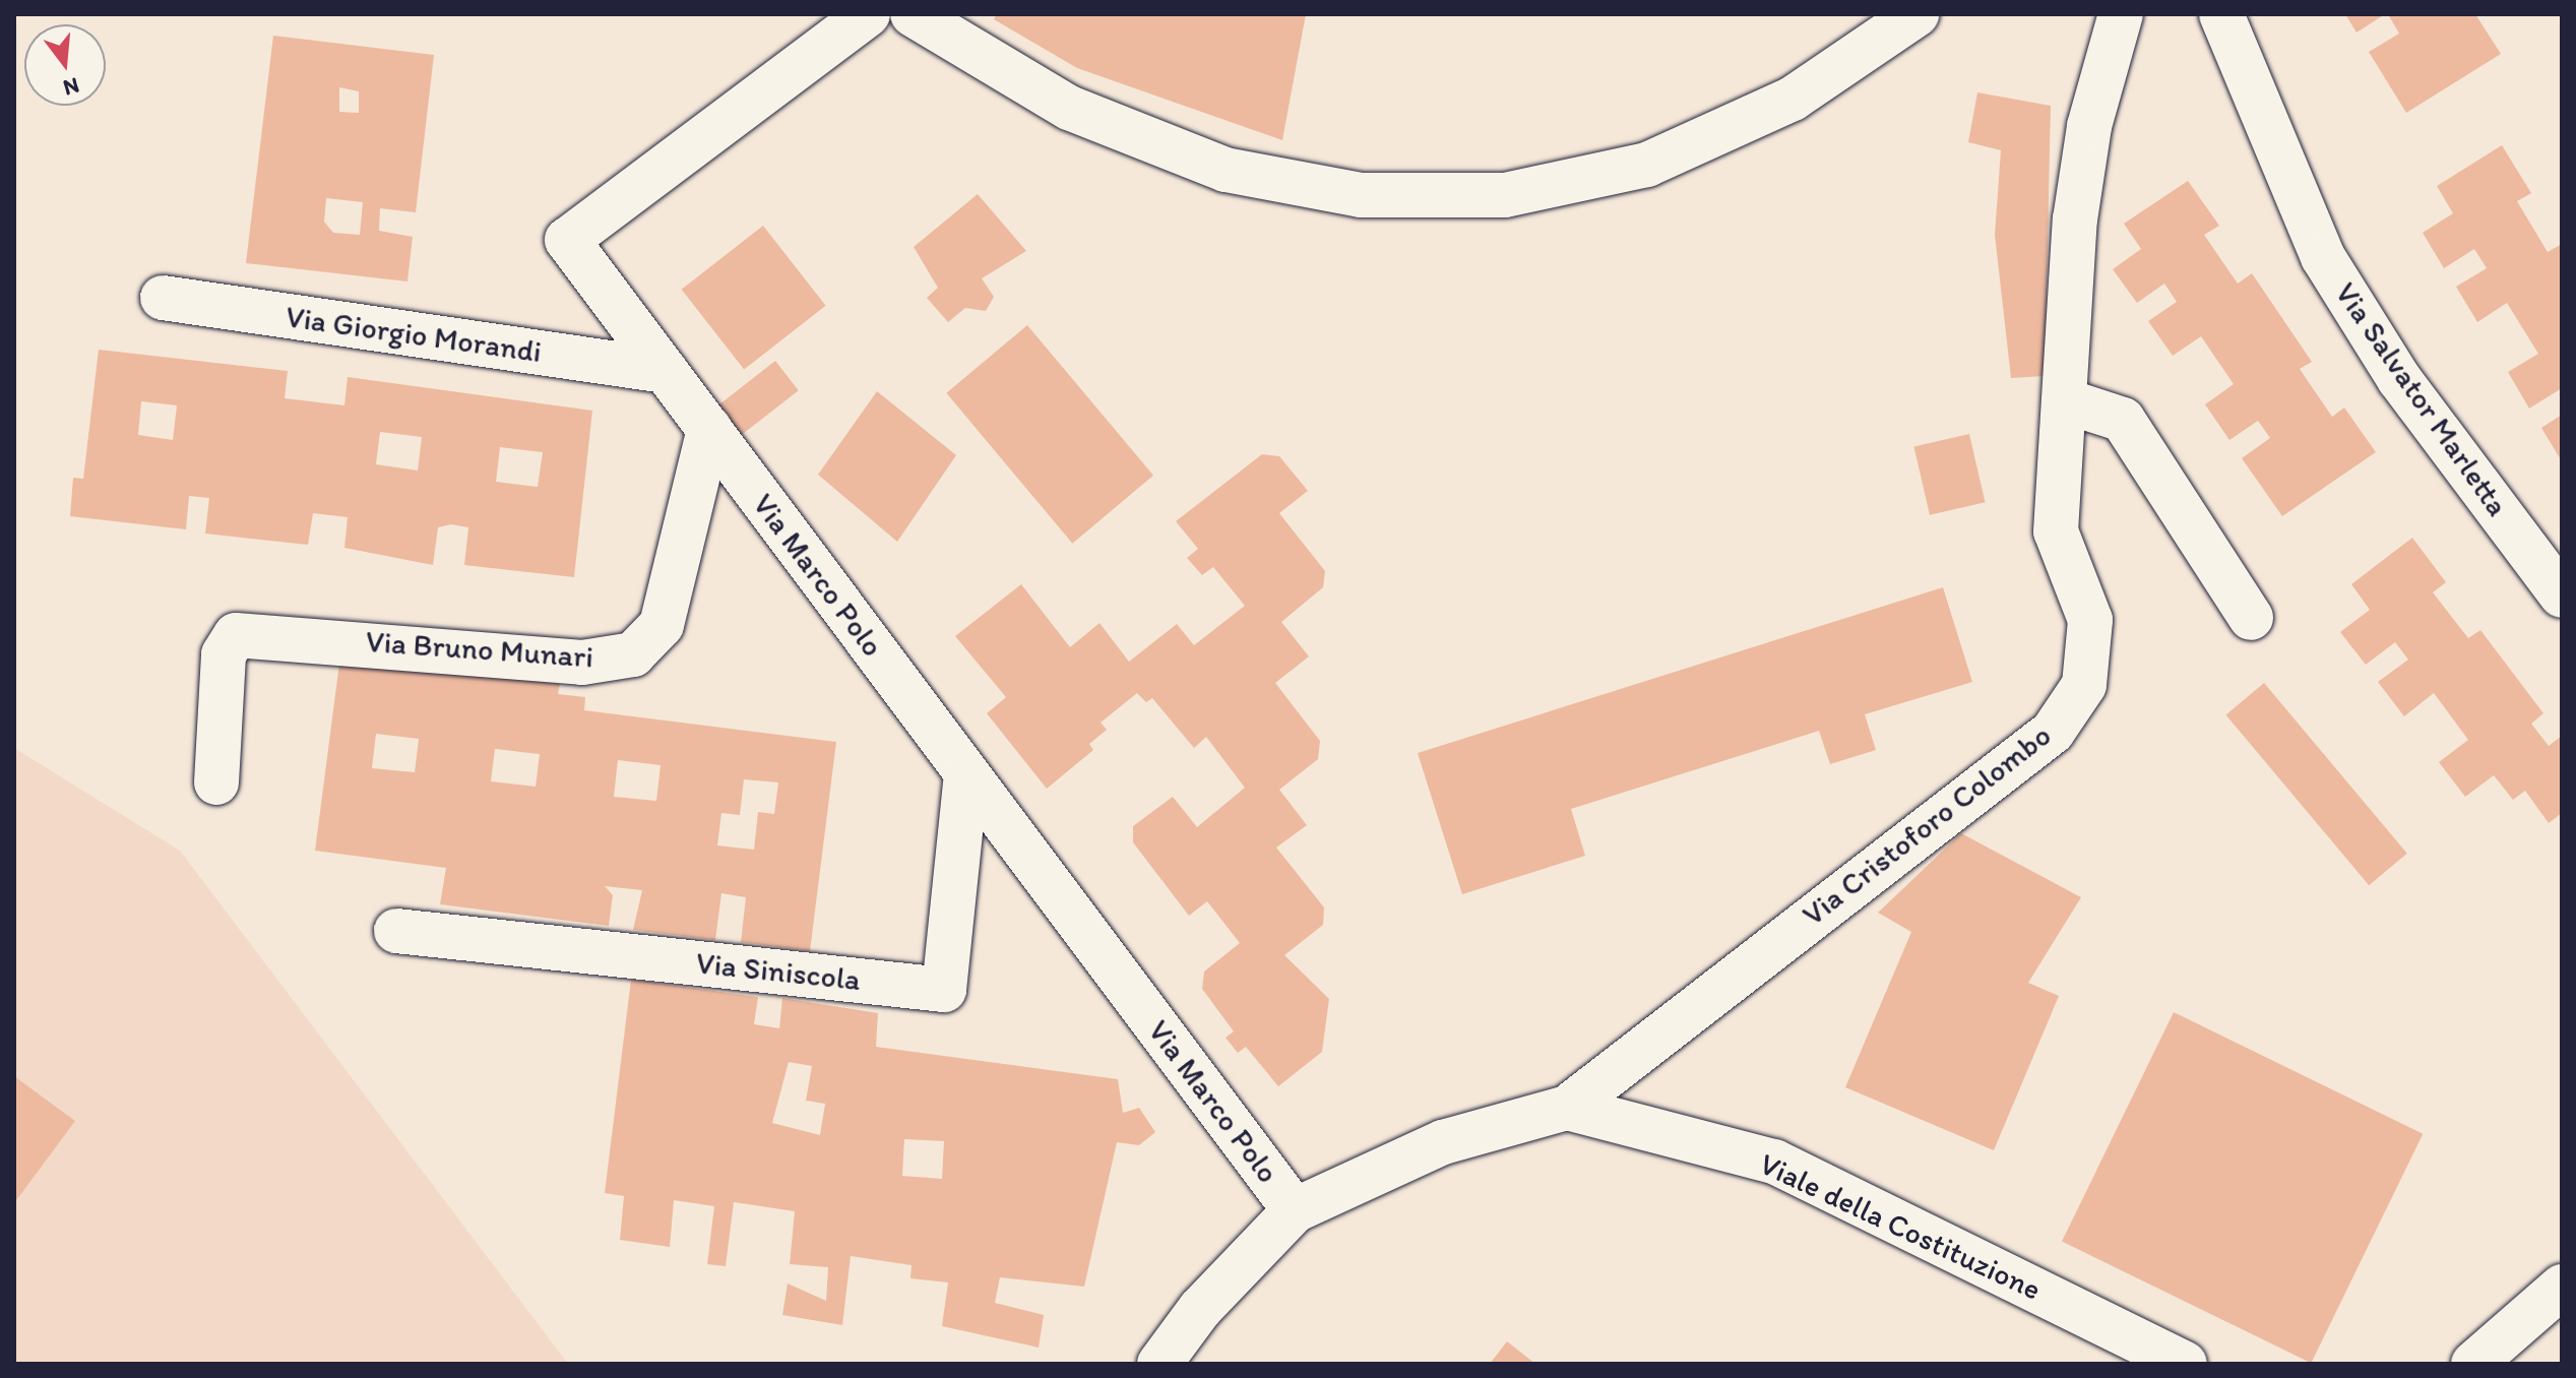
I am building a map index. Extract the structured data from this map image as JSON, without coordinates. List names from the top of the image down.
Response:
{
  "streets": {
    "street": [
      "Via Giorgio Morandi",
      "Via Salvator Marletta",
      "Via Marco Polo",
      "Via Bruno Munari",
      "Via Cristoforo Colombo",
      "Via Siniscola",
      "Viale della Costituzione"
    ]
  },
  "crossings": [
    ["Via Giorgio Morandi", "Via Marco Polo"],
    ["Via Marco Polo", "Via Bruno Munari"],
    ["Via Marco Polo", "Via Siniscola"],
    ["Via Cristoforo Colombo", "Viale della Costituzione"]
  ],
  "north": "bottom"
}
